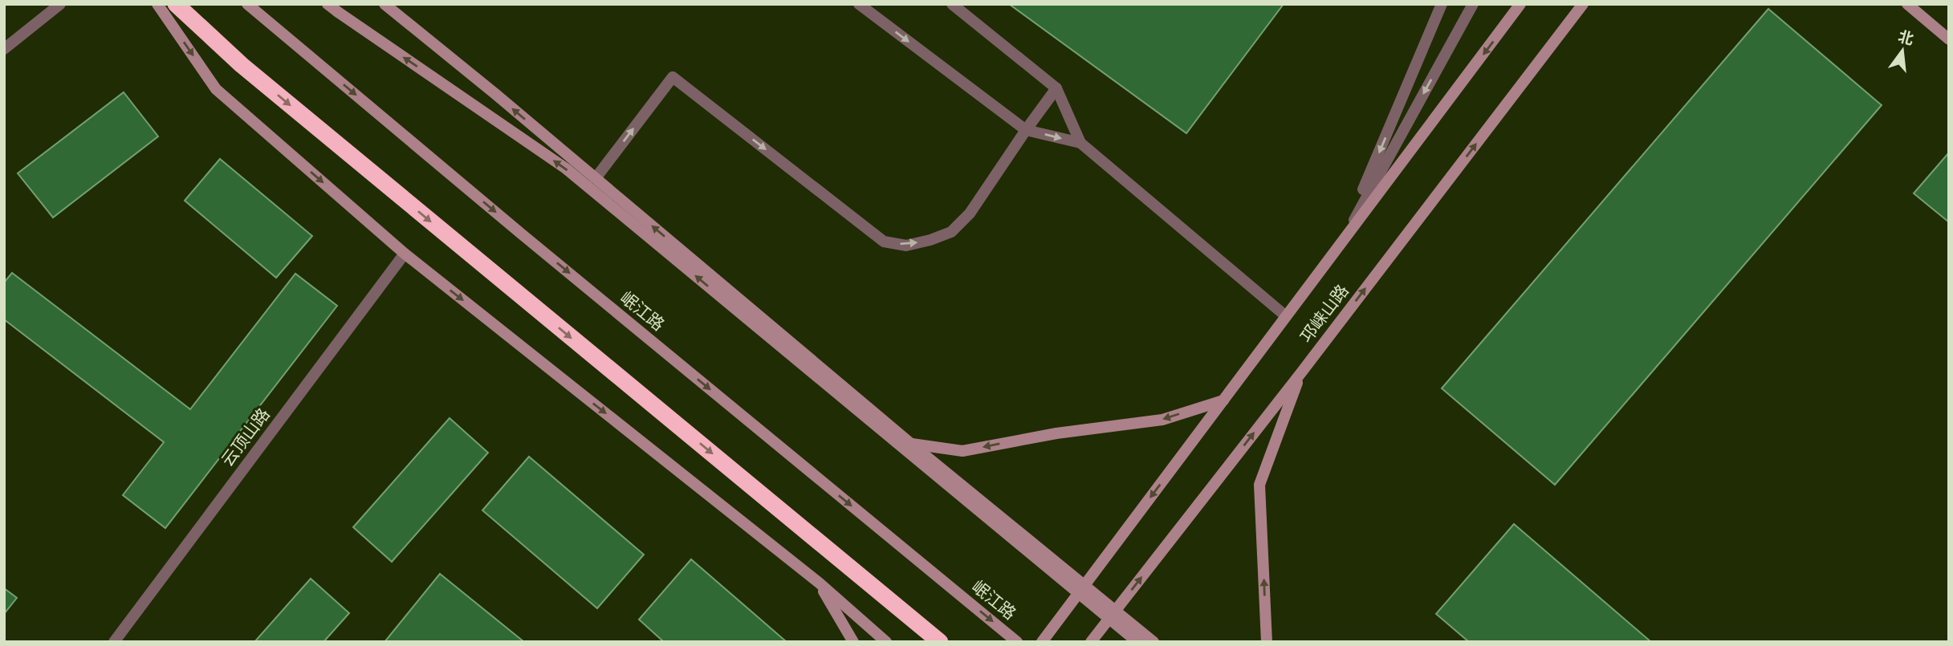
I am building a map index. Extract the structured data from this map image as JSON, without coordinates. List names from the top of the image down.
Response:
{
  "streets": {
    "main road": ["岷江路", "邛崃山路"],
    "street": ["云顶山路"]
  },
  "north": "top"
}
